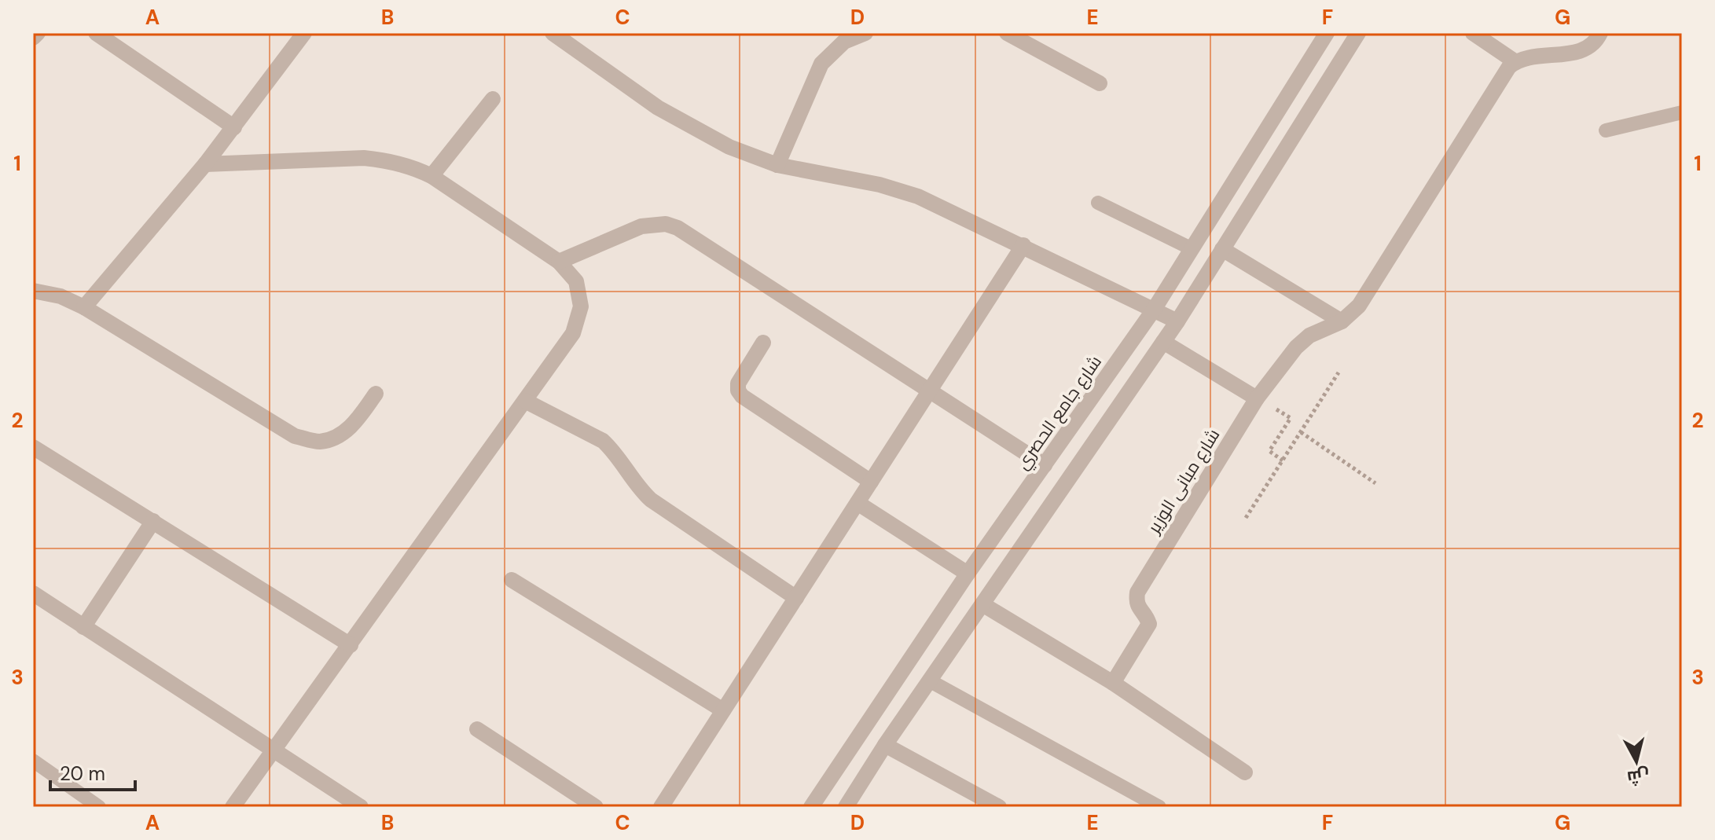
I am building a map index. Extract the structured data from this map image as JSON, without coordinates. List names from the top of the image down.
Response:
{
  "streets": {
    "street": ["شارع جامع الحصري", "شارع مبانى الوزير"]
  },
  "scale_bar": "20 m",
  "north": "bottom",
  "grid": {
    "columns": [
      "A",
      "B",
      "C",
      "D",
      "E",
      "F",
      "G"
    ],
    "rows": ["1", "2", "3"]
  }
}
